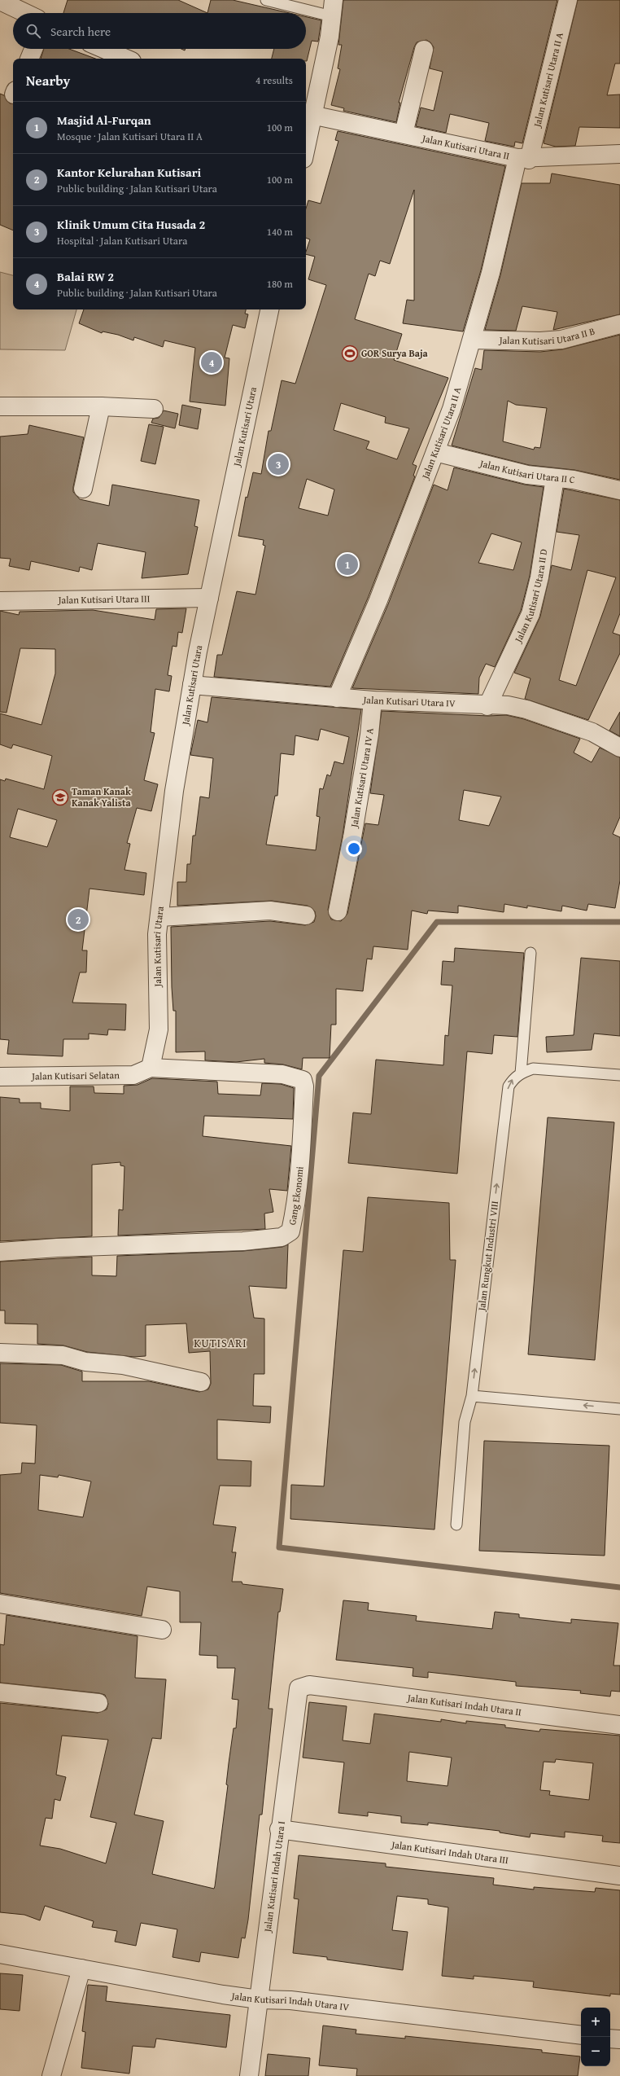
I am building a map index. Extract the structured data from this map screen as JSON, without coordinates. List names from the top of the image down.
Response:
{
  "streets": {
    "street": [
      "Jalan Kutisari Utara II A",
      "Jalan Kutisari Utara II",
      "Jalan Kutisari Utara II B",
      "Jalan Kutisari Utara",
      "Jalan Kutisari Utara II C",
      "Jalan Kutisari Utara II D",
      "Jalan Kutisari Utara III",
      "Jalan Kutisari Utara IV",
      "Jalan Kutisari Utara IV A",
      "Jalan Kutisari Selatan",
      "Gang Ekonomi",
      "Jalan Kutisari Indah Utara II",
      "Jalan Kutisari Indah Utara III",
      "Jalan Kutisari Indah Utara I",
      "Jalan Kutisari Indah Utara IV"
    ],
    "lane": ["Jalan Rungkut Industri VIII"]
  },
  "crossings": [
    ["Jalan Kutisari Utara II A", "Jalan Kutisari Utara II"],
    ["Jalan Kutisari Utara II A", "Jalan Kutisari Utara II B"],
    ["Jalan Kutisari Utara II A", "Jalan Kutisari Utara II C"],
    ["Jalan Kutisari Utara II A", "Jalan Kutisari Utara IV"],
    ["Jalan Kutisari Utara", "Jalan Kutisari Utara III"],
    ["Jalan Kutisari Utara", "Jalan Kutisari Utara IV"],
    ["Jalan Kutisari Utara", "Jalan Kutisari Selatan"],
    ["Jalan Kutisari Utara", "Gang Ekonomi"],
    ["Jalan Kutisari Utara II C", "Jalan Kutisari Utara II D"],
    ["Jalan Kutisari Utara II D", "Jalan Kutisari Utara IV"],
    ["Jalan Kutisari Utara IV", "Jalan Kutisari Utara IV A"],
    ["Jalan Kutisari Selatan", "Gang Ekonomi"],
    ["Jalan Kutisari Indah Utara II", "Jalan Kutisari Indah Utara I"],
    ["Jalan Kutisari Indah Utara III", "Jalan Kutisari Indah Utara I"],
    ["Jalan Kutisari Indah Utara I", "Jalan Kutisari Indah Utara IV"]
  ],
  "one_way": ["Jalan Rungkut Industri VIII"],
  "districts": ["KUTISARI"],
  "places": {
    "sports": ["GOR Surya Baja"],
    "school or university": ["Taman Kanak Kanak Yalista"]
  },
  "page": {
    "search": "Search here",
    "heading": ["Nearby", "4 results"],
    "list": [
      {
        "mark": "1",
        "name": "Masjid Al-Furqan",
        "note": "Mosque · Jalan Kutisari Utara II A",
        "value": "100 m"
      },
      {
        "mark": "2",
        "name": "Kantor Kelurahan Kutisari",
        "note": "Public building · Jalan Kutisari Utara",
        "value": "100 m"
      },
      {
        "mark": "3",
        "name": "Klinik Umum Cita Husada 2",
        "note": "Hospital · Jalan Kutisari Utara",
        "value": "140 m"
      },
      {
        "mark": "4",
        "name": "Balai RW 2",
        "note": "Public building · Jalan Kutisari Utara",
        "value": "180 m"
      }
    ],
    "pins": [
      "4",
      "3",
      "1",
      "2"
    ],
    "map_buttons": ["+", "−"]
  }
}
